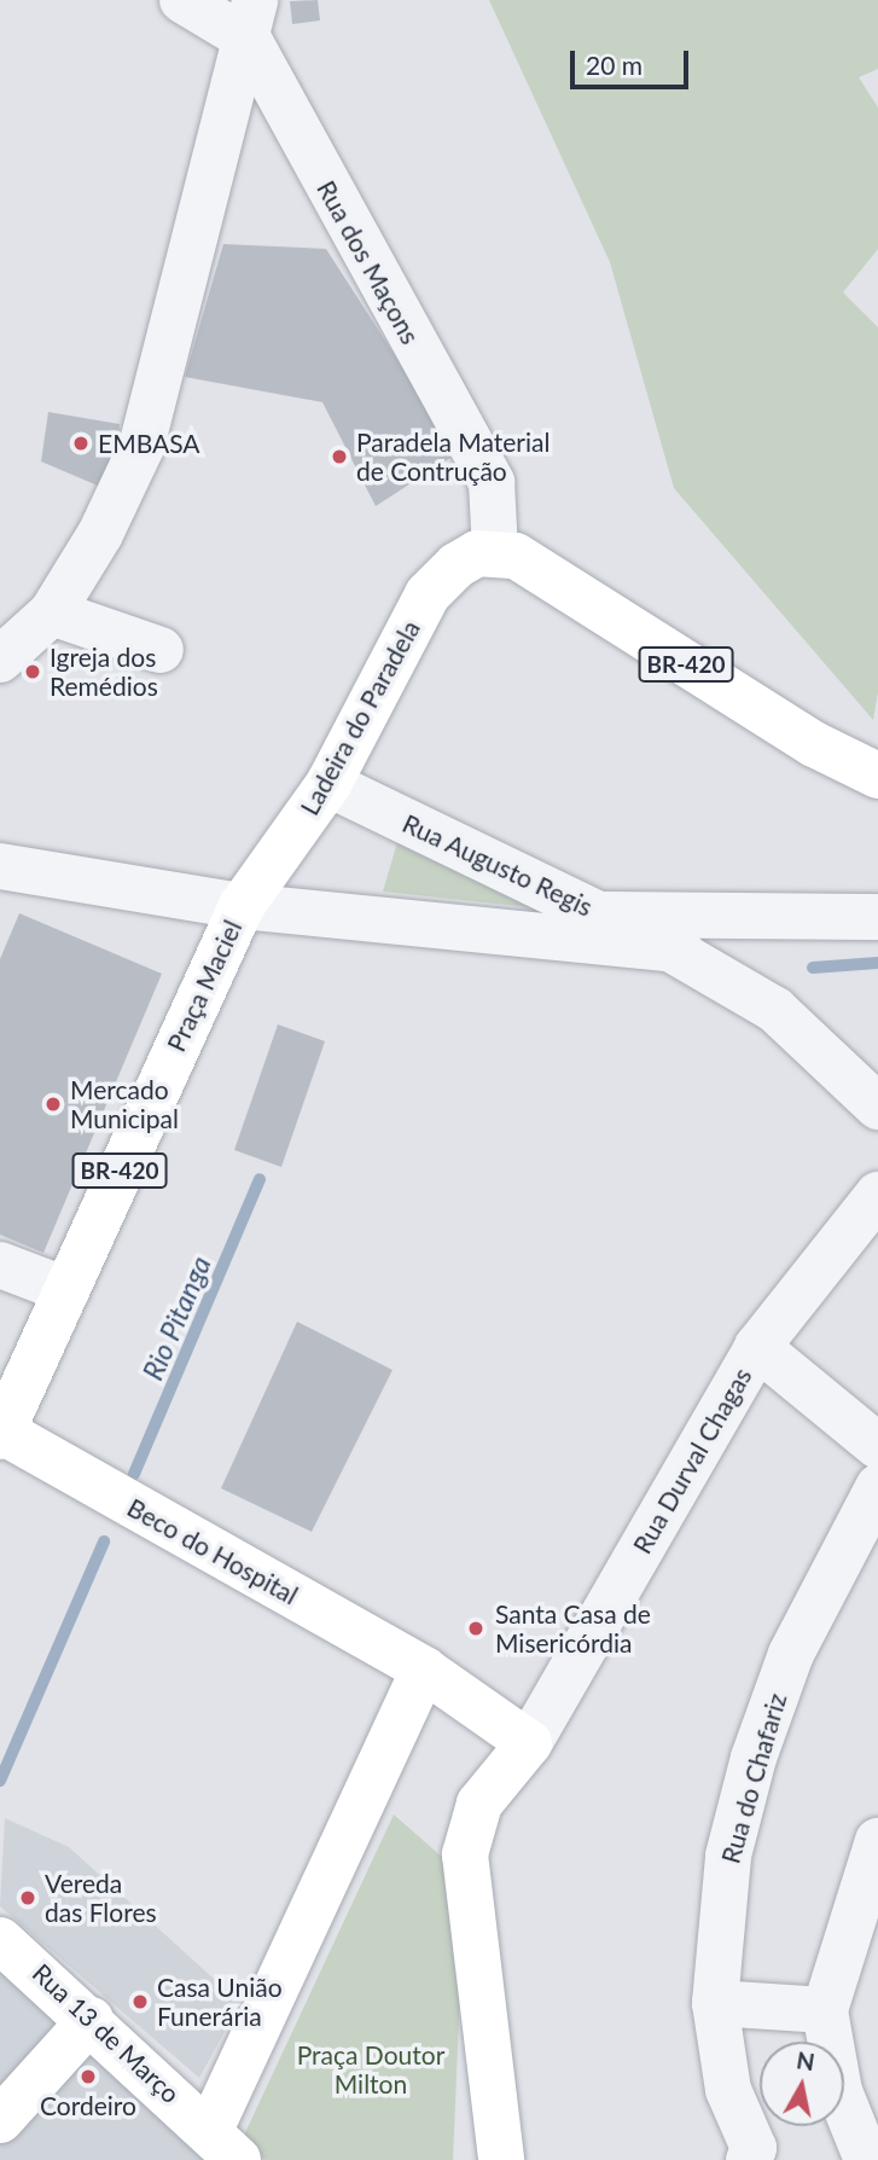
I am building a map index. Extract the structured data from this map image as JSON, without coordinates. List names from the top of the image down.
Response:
{
  "streets": {
    "street": [
      "Rua dos Maçons",
      "BR-420",
      "Ladeira do Paradela",
      "Rua Augusto Regis",
      "Praça Maciel",
      "Rua Durval Chagas",
      "Beco do Hospital",
      "Rua do Chafariz",
      "Rua 13 de Março"
    ]
  },
  "crossings": [
    ["Rua dos Maçons", "BR-420"],
    ["Rua dos Maçons", "Ladeira do Paradela"],
    ["BR-420", "Ladeira do Paradela"],
    ["Ladeira do Paradela", "Rua Augusto Regis"],
    ["Ladeira do Paradela", "Praça Maciel"],
    ["Praça Maciel", "Beco do Hospital"]
  ],
  "water": ["Rio Pitanga"],
  "parks": ["Praça Doutor Milton"],
  "places": [
    "EMBASA",
    "Paradela Material de Contrução",
    "Igreja dos Remédios",
    "Mercado Municipal",
    "Santa Casa de Misericórdia",
    "Vereda das Flores",
    "Casa União Funerária",
    "Cordeiro"
  ],
  "scale_bar": "20 m",
  "north": "top"
}
